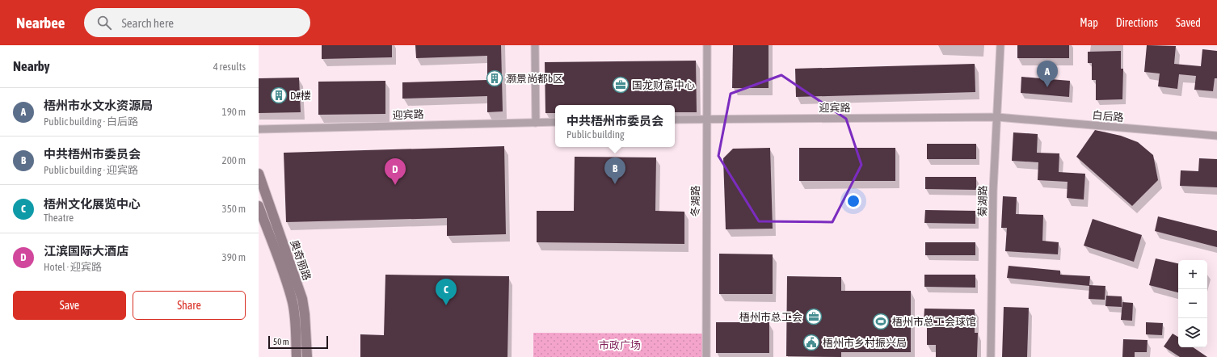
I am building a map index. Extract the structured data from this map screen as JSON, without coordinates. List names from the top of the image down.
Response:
{
  "streets": {
    "main road": ["奥奇丽路"],
    "street": [
      "迎宾路",
      "白后路",
      "冬湖路",
      "菊湖路"
    ]
  },
  "crossings": [
    ["迎宾路", "白后路"],
    ["迎宾路", "冬湖路"],
    ["迎宾路", "菊湖路"],
    ["白后路", "菊湖路"]
  ],
  "parks": ["市政广场"],
  "places": {
    "building": ["灏景尚都b区", "D#楼"],
    "office": ["国龙财富中心", "梧州市总工会"],
    "sports": ["梧州市总工会球馆"],
    "public building": ["梧州市乡村振兴局"]
  },
  "scale_bar": "50 m",
  "page": {
    "header": "Nearbee",
    "search": "Search here",
    "nav": ["Map", "Directions", "Saved"],
    "heading": ["Nearby", "4 results"],
    "pins": [
      "A",
      "B",
      "D",
      "C"
    ],
    "list": [
      {
        "mark": "A",
        "name": "梧州市水文水资源局",
        "note": "Public building · 白后路",
        "value": "190 m"
      },
      {
        "mark": "B",
        "name": "中共梧州市委员会",
        "note": "Public building · 迎宾路",
        "value": "200 m"
      },
      {
        "mark": "C",
        "name": "梧州文化展览中心",
        "note": "Theatre",
        "value": "350 m"
      },
      {
        "mark": "D",
        "name": "江滨国际大酒店",
        "note": "Hotel · 迎宾路",
        "value": "390 m"
      }
    ],
    "popup": ["中共梧州市委员会", "Public building"],
    "map_buttons": ["+", "−"],
    "buttons": ["Save", "Share"],
    "scale": "50 m"
  }
}
